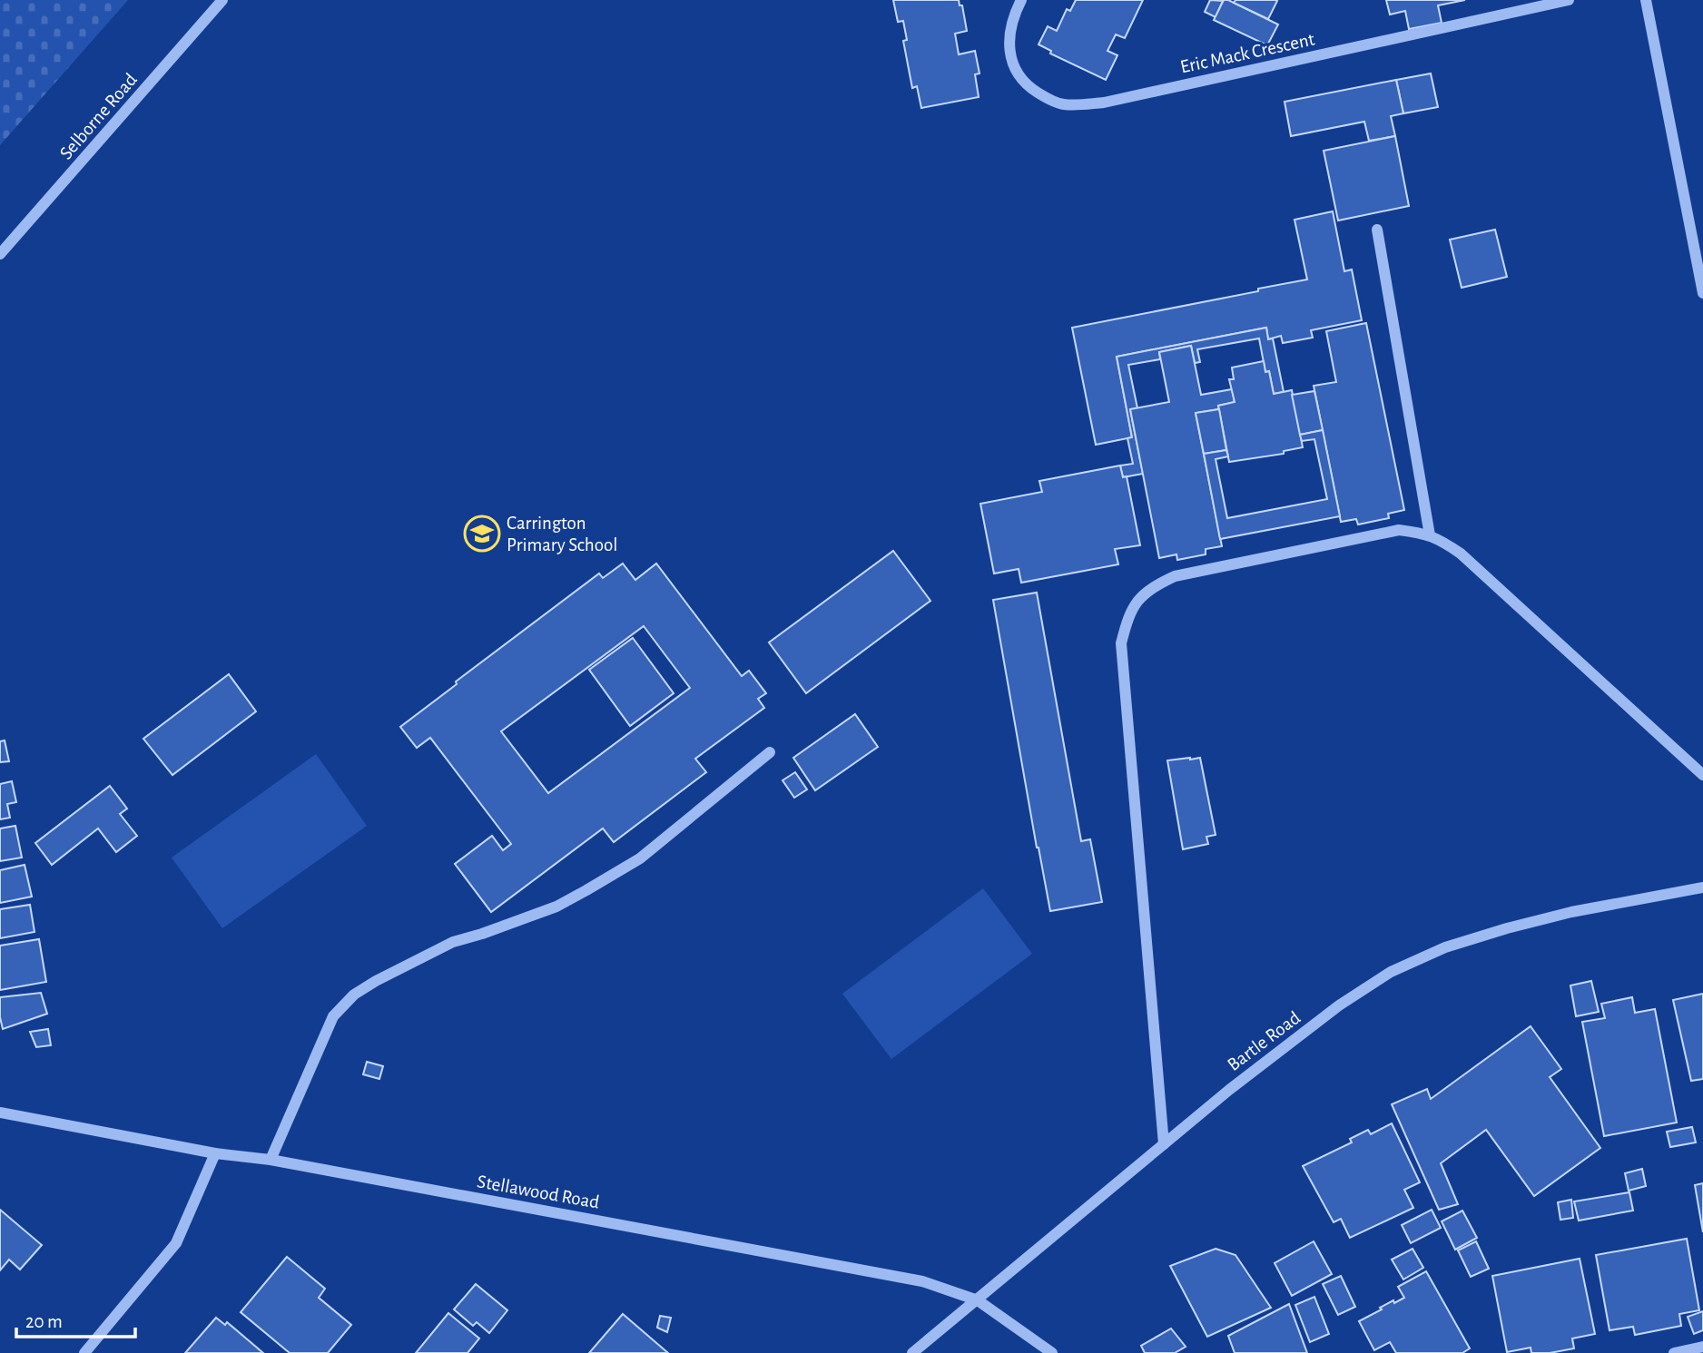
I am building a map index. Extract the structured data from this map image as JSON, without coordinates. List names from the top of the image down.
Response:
{
  "streets": {
    "street": [
      "Eric Mack Crescent",
      "Selborne Road",
      "Bartle Road",
      "Stellawood Road"
    ]
  },
  "crossings": [
    ["Bartle Road", "Stellawood Road"]
  ],
  "places": {
    "school or university": ["Carrington Primary School"]
  },
  "scale_bar": "20 m"
}
